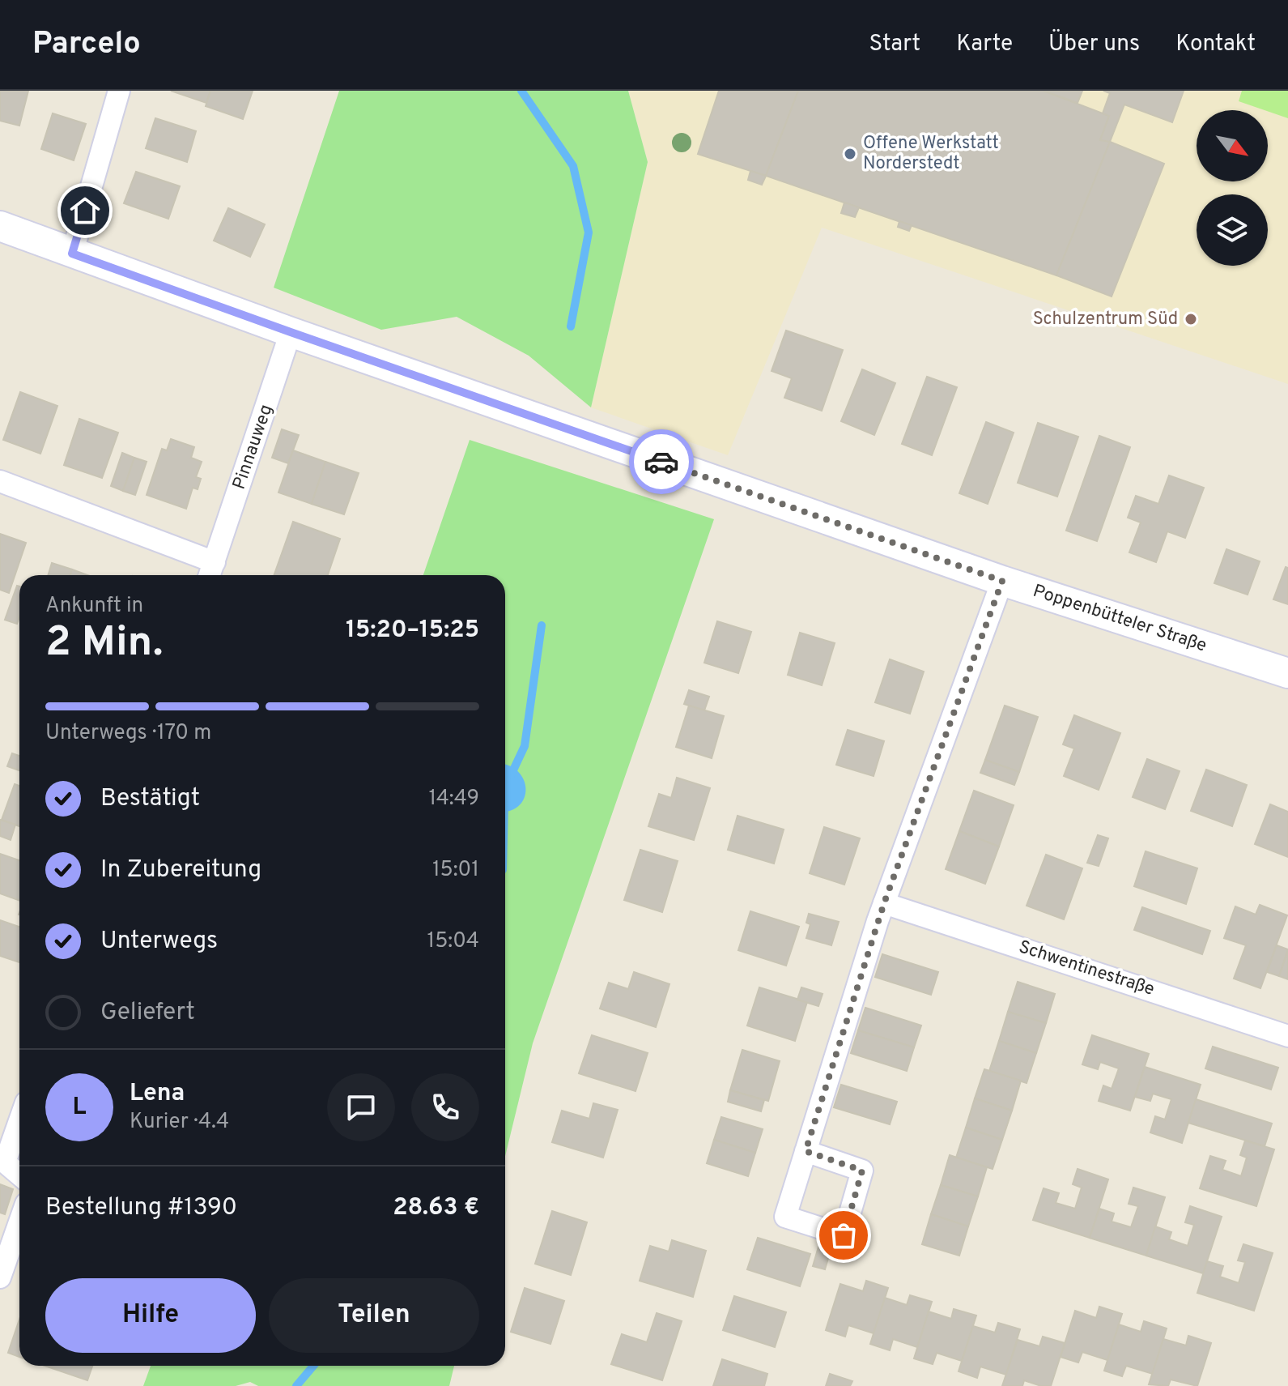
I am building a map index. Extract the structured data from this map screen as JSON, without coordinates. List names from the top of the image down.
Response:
{
  "streets": {
    "main road": ["Poppenbütteler Straße"],
    "street": ["Pinnauweg", "Schwentinestraße"]
  },
  "crossings": [
    ["Pinnauweg", "Poppenbütteler Straße"]
  ],
  "places": ["Offene Werkstatt Norderstedt", "Schulzentrum Süd"],
  "north": "bottom right",
  "page": {
    "header": "Parcelo",
    "nav": [
      "Start",
      "Karte",
      "Über uns",
      "Kontakt"
    ],
    "heading": ["2 Min.", "Ankunft in", "15:20–15:25"],
    "panel": [
      "Lena",
      "Kurier · 4.4",
      "Bestellung #1390",
      "28.63 €"
    ],
    "bar": "Unterwegs · 170 m",
    "list": [
      ["Bestätigt", "14:49"],
      ["In Zubereitung", "15:01"],
      ["Unterwegs", "15:04"],
      "Geliefert"
    ],
    "round": "L",
    "buttons": ["Hilfe", "Teilen"]
  }
}
